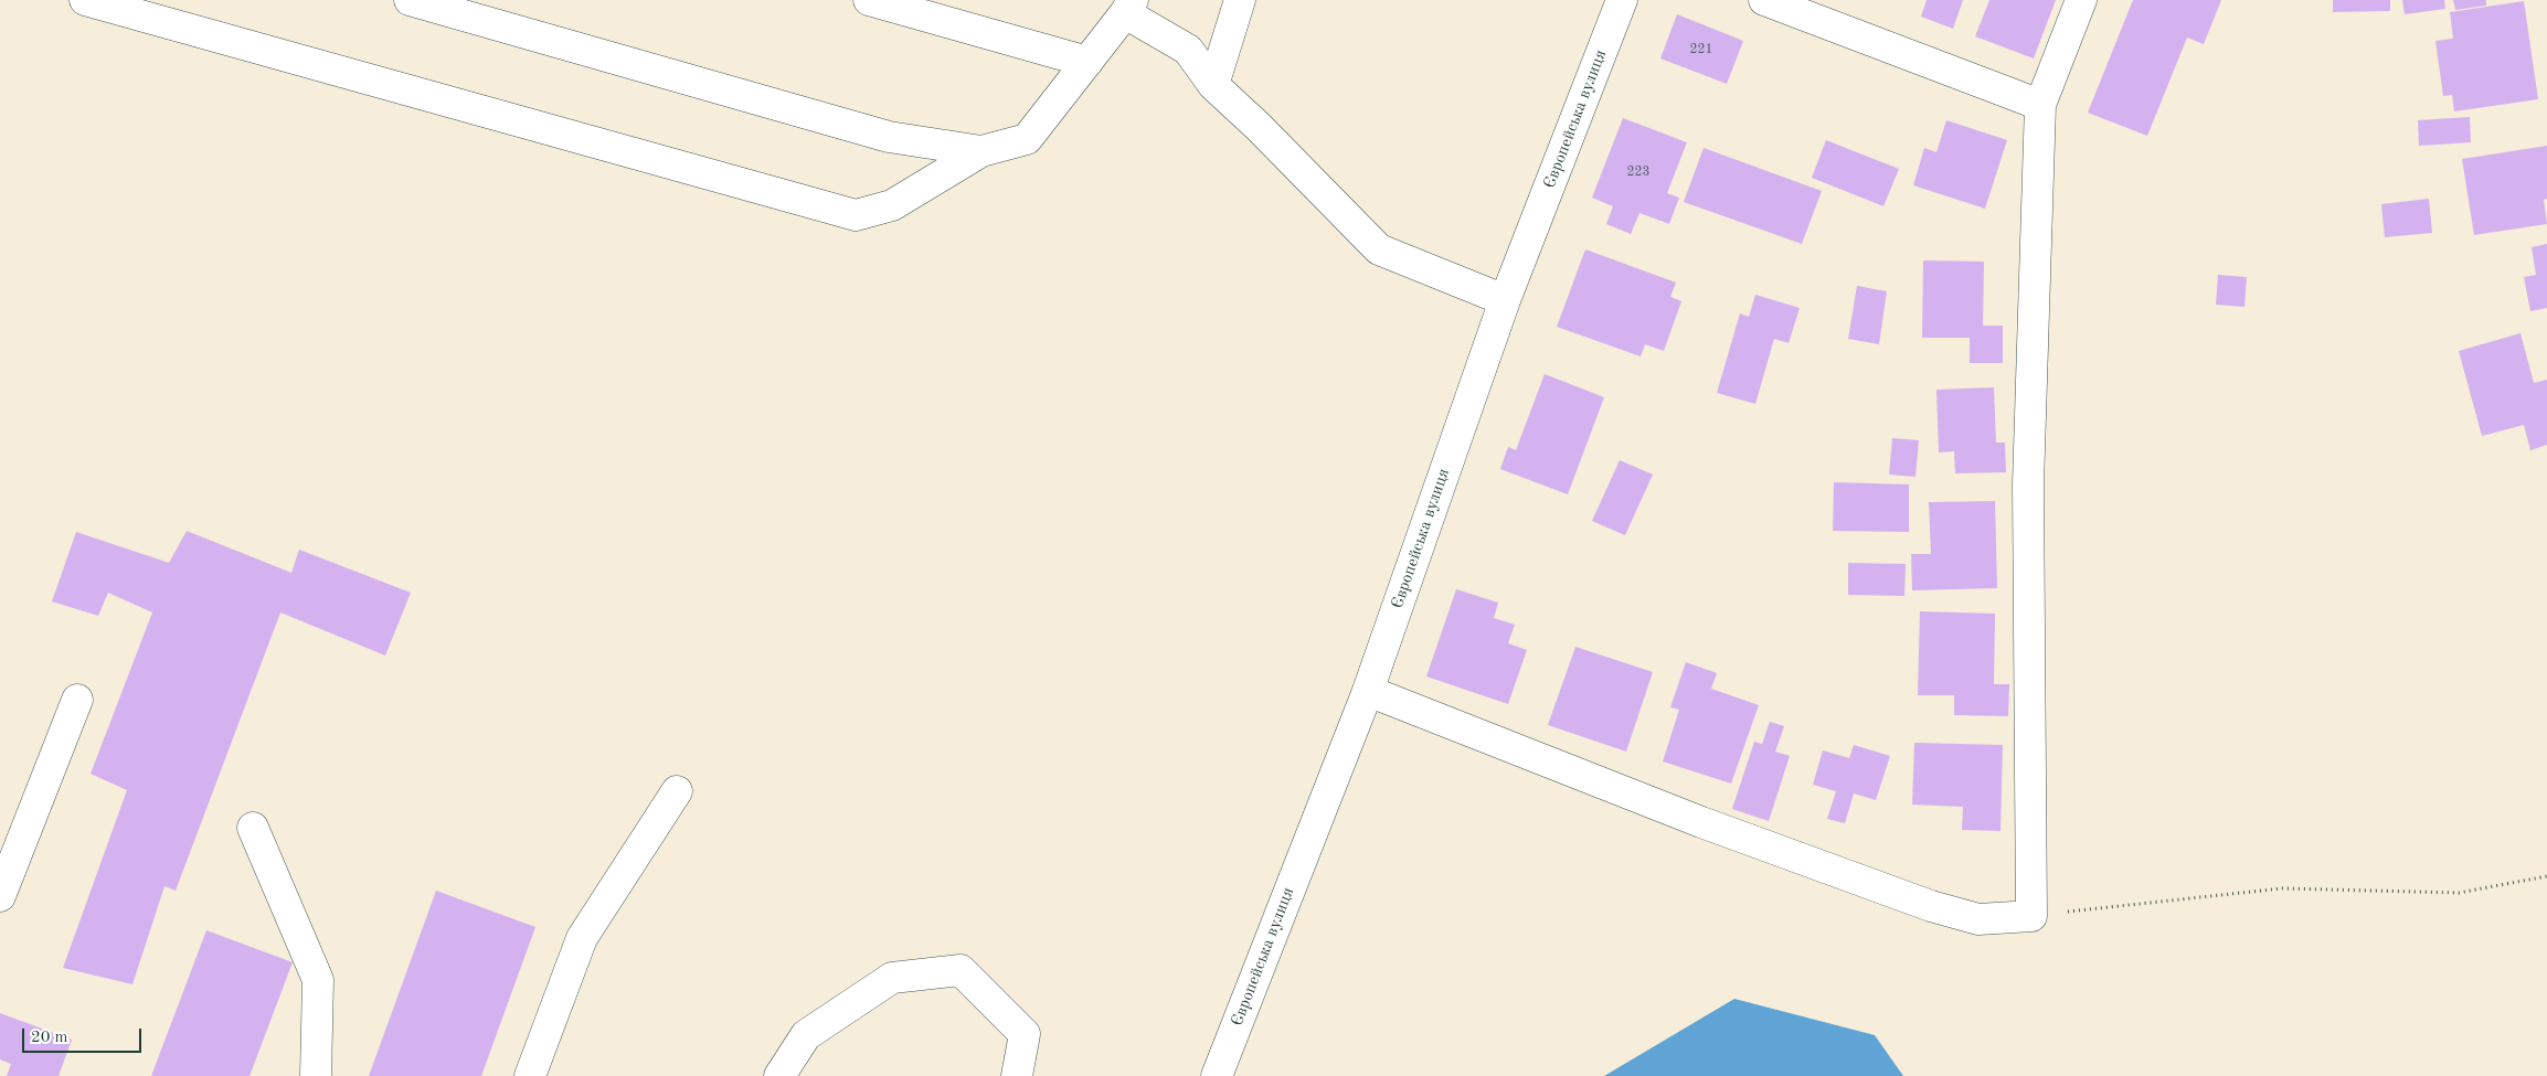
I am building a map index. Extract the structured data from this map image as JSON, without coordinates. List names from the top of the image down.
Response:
{
  "streets": {
    "street": ["Європейська вулиця"]
  },
  "house_numbers": ["221", "223"],
  "scale_bar": "20 m"
}
